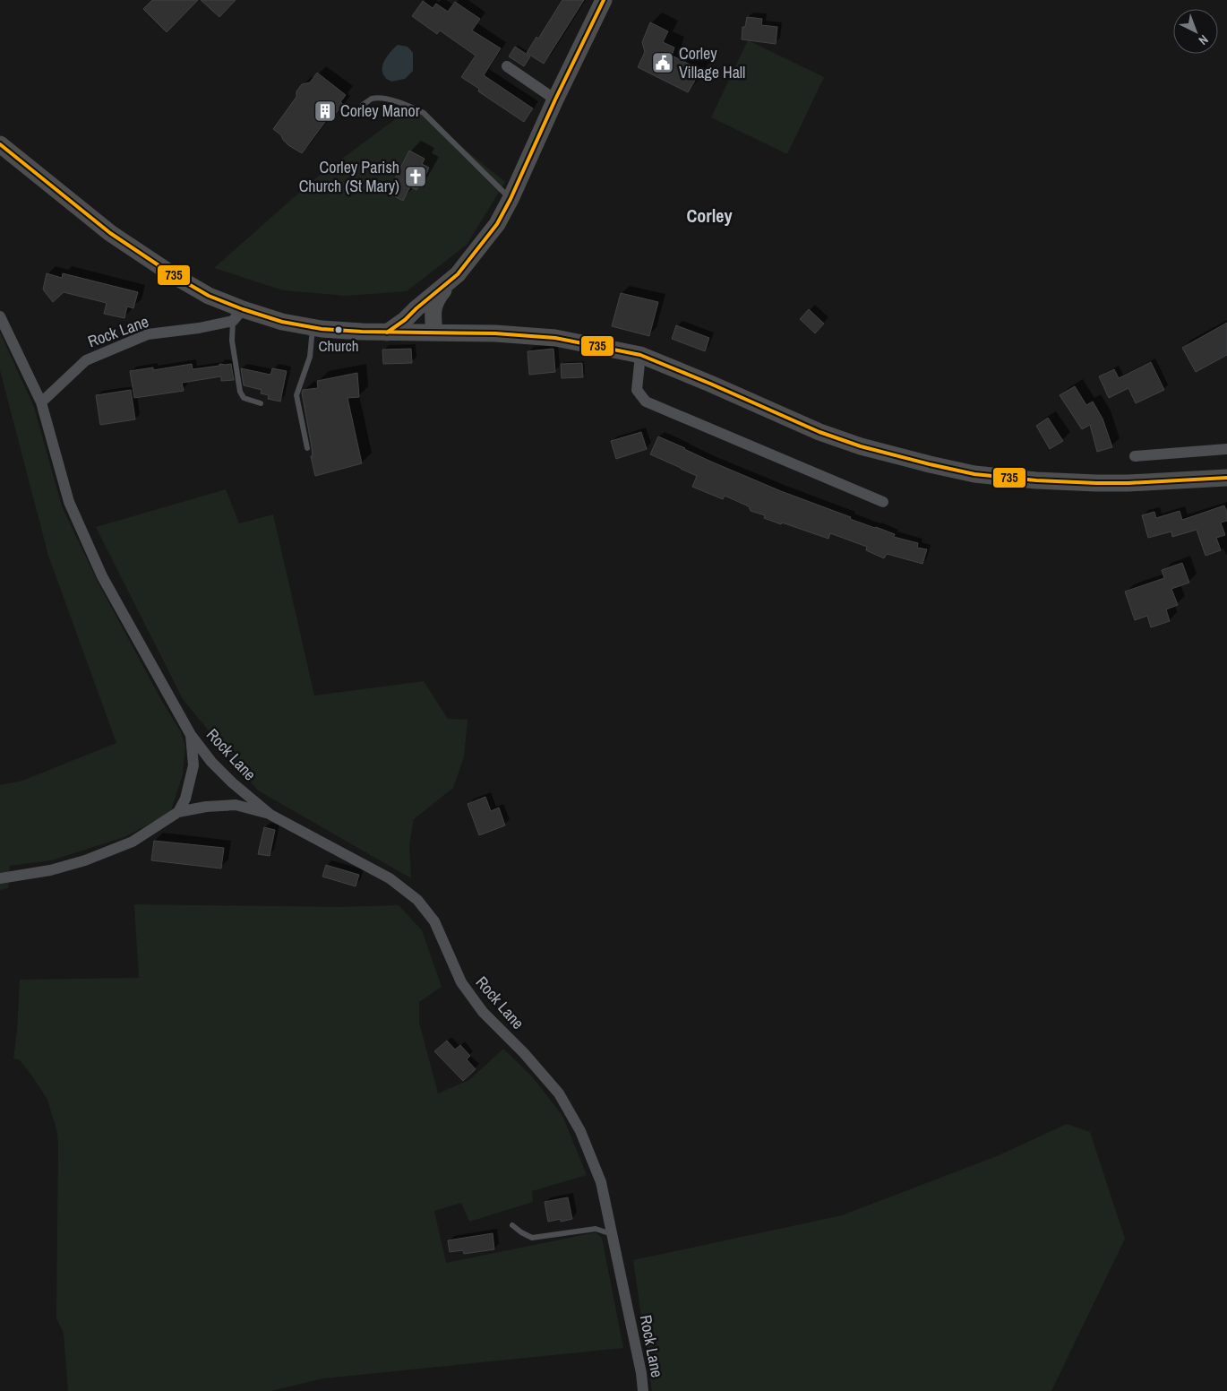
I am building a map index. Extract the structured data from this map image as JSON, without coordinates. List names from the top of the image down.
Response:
{
  "streets": {
    "street": ["Rock Lane"]
  },
  "districts": ["Corley"],
  "places": {
    "public building": ["Corley Village Hall"],
    "building": ["Corley Manor"],
    "church": ["Corley Parish Church (St Mary)"],
    "other": ["Church"]
  },
  "lines": ["transit line 735"],
  "north": "bottom right"
}
